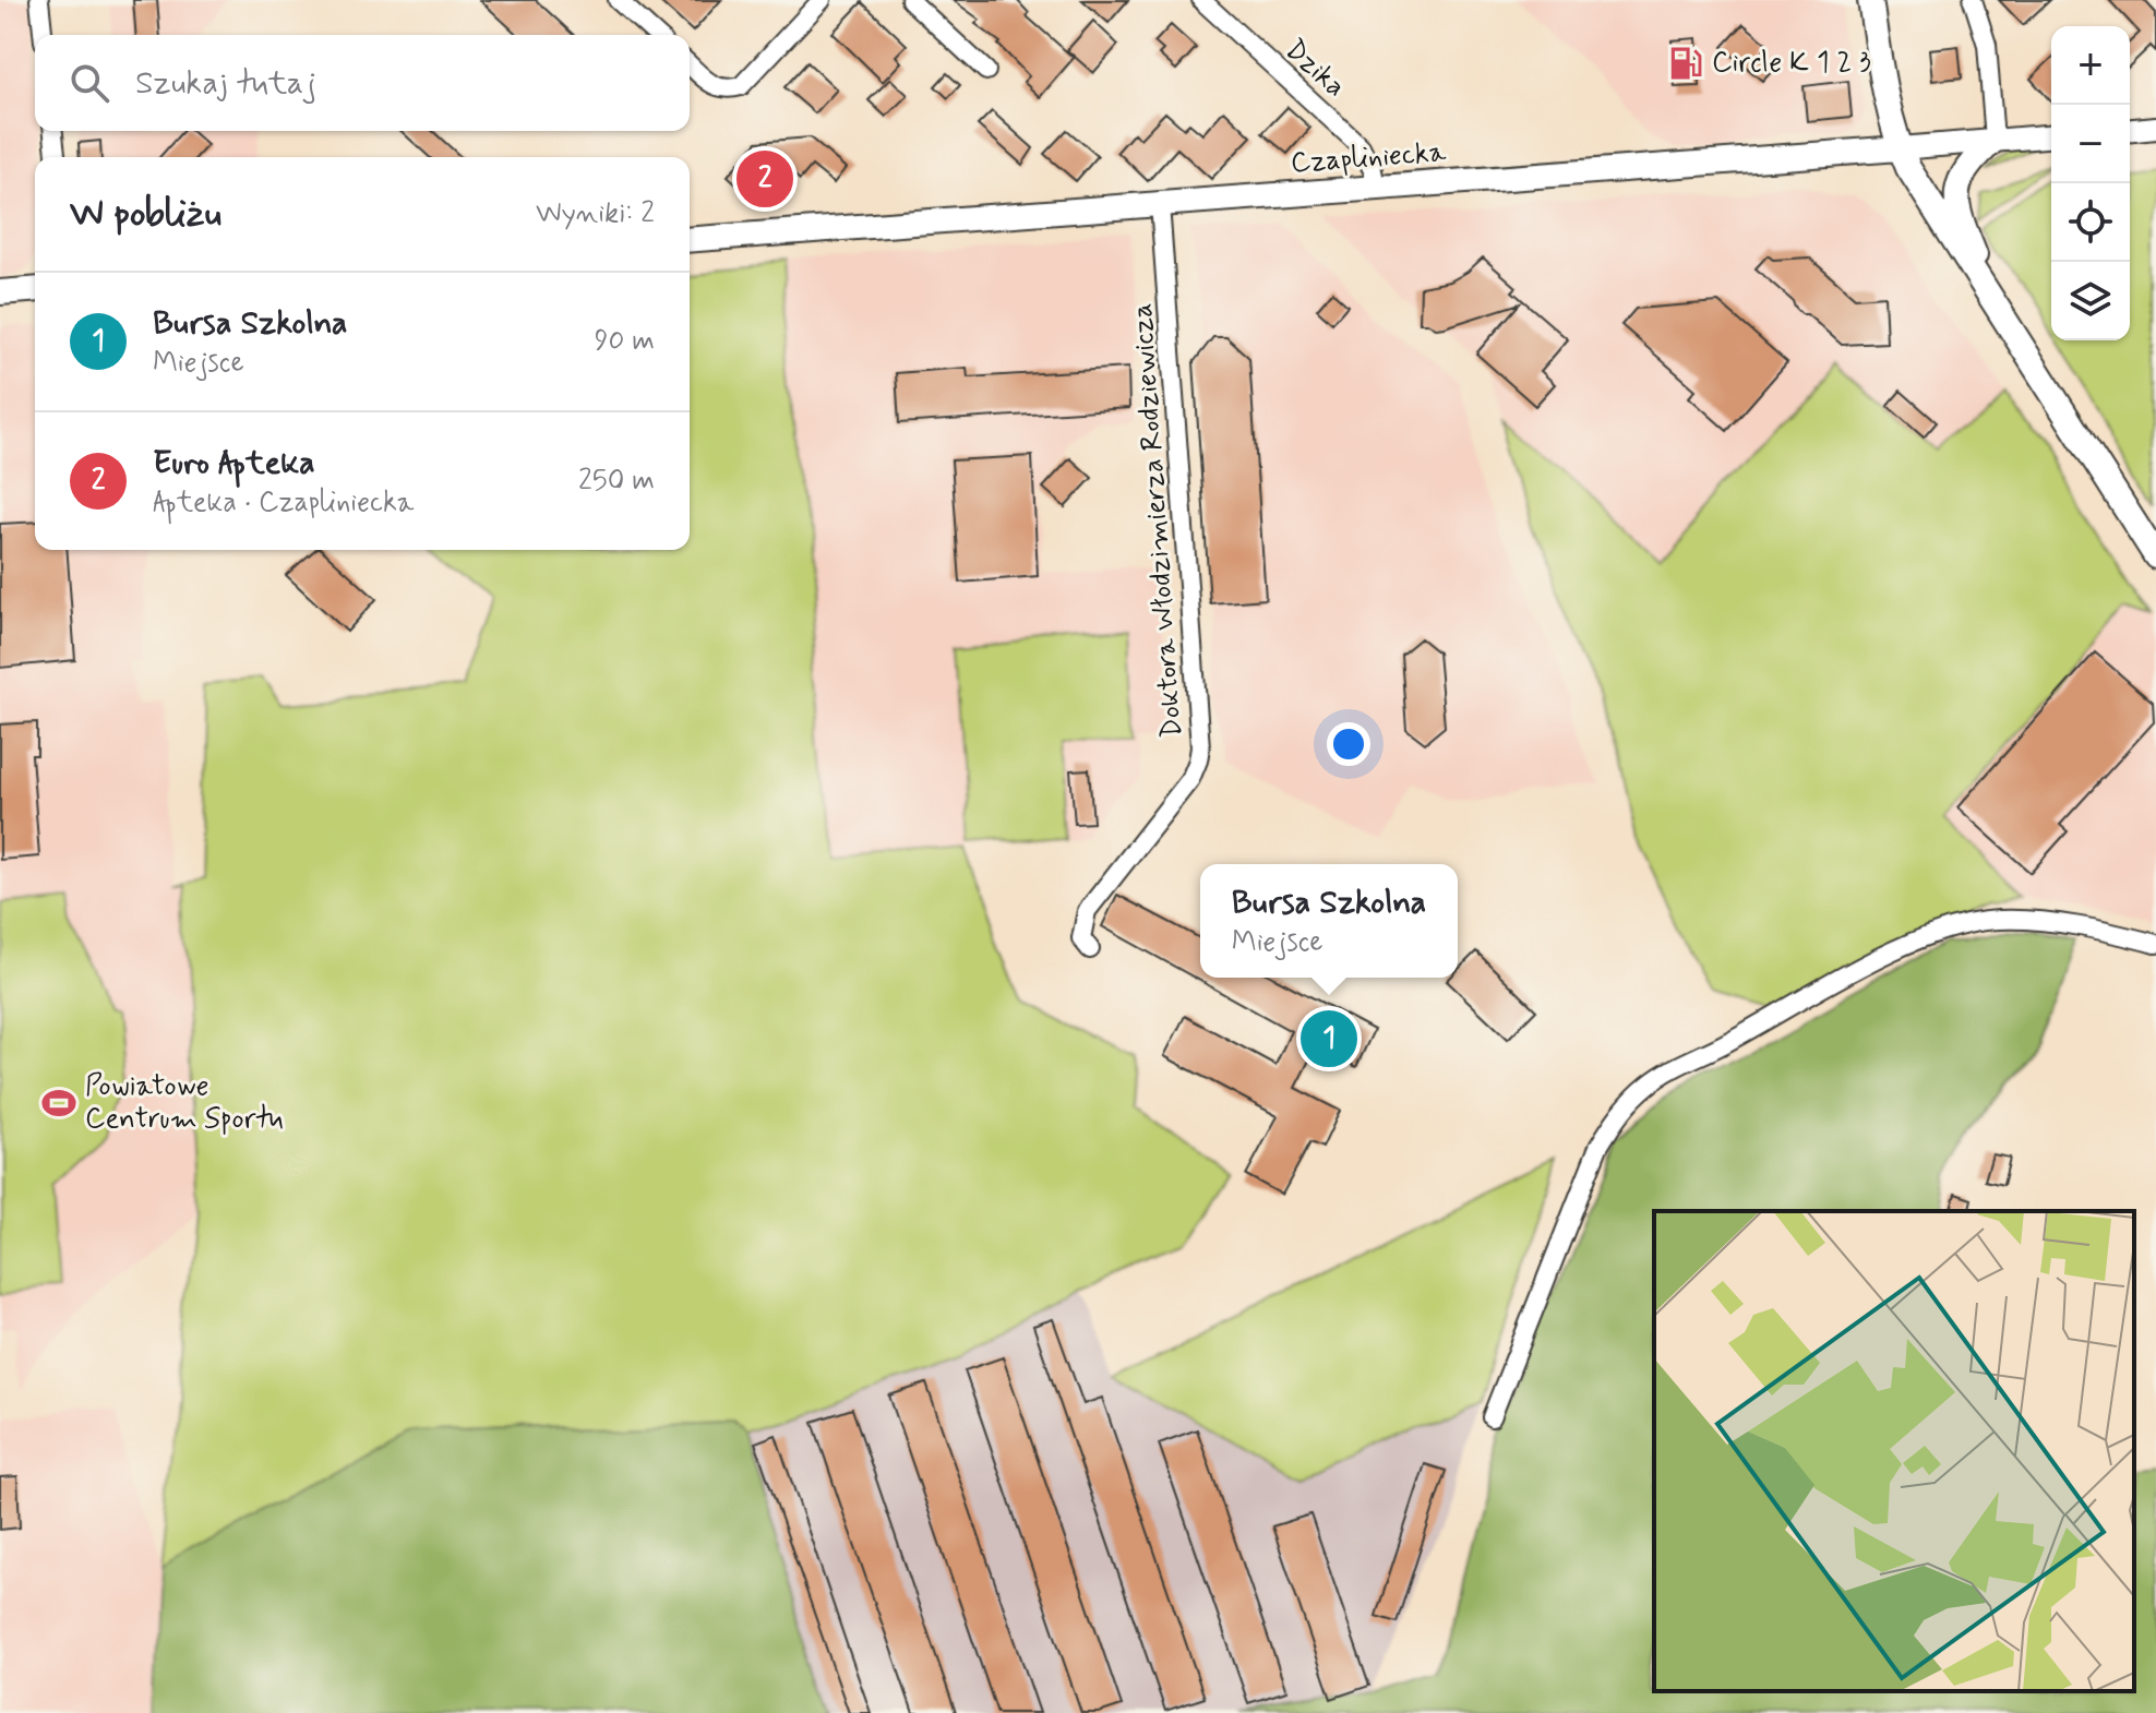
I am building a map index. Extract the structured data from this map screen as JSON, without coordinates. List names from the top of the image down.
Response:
{
  "streets": {
    "main road": ["Czapliniecka"],
    "street": ["Dzika", "Doktora Włodzimierza Rodziewicza"]
  },
  "crossings": [
    ["Dzika", "Czapliniecka"],
    ["Czapliniecka", "Doktora Włodzimierza Rodziewicza"]
  ],
  "places": {
    "fuel station": ["Circle K 1 2 3"],
    "sports": ["Powiatowe Centrum Sportu"]
  },
  "page": {
    "map_buttons": ["+", "−"],
    "search": "Szukaj tutaj",
    "pins": ["2", "1"],
    "heading": ["W pobliżu", "Wyniki: 2"],
    "list": [
      {
        "mark": "1",
        "name": "Bursa Szkolna",
        "note": "Miejsce",
        "value": "90 m"
      },
      {
        "mark": "2",
        "name": "Euro Apteka",
        "note": "Apteka · Czapliniecka",
        "value": "250 m"
      }
    ],
    "popup": ["Bursa Szkolna", "Miejsce"]
  }
}
